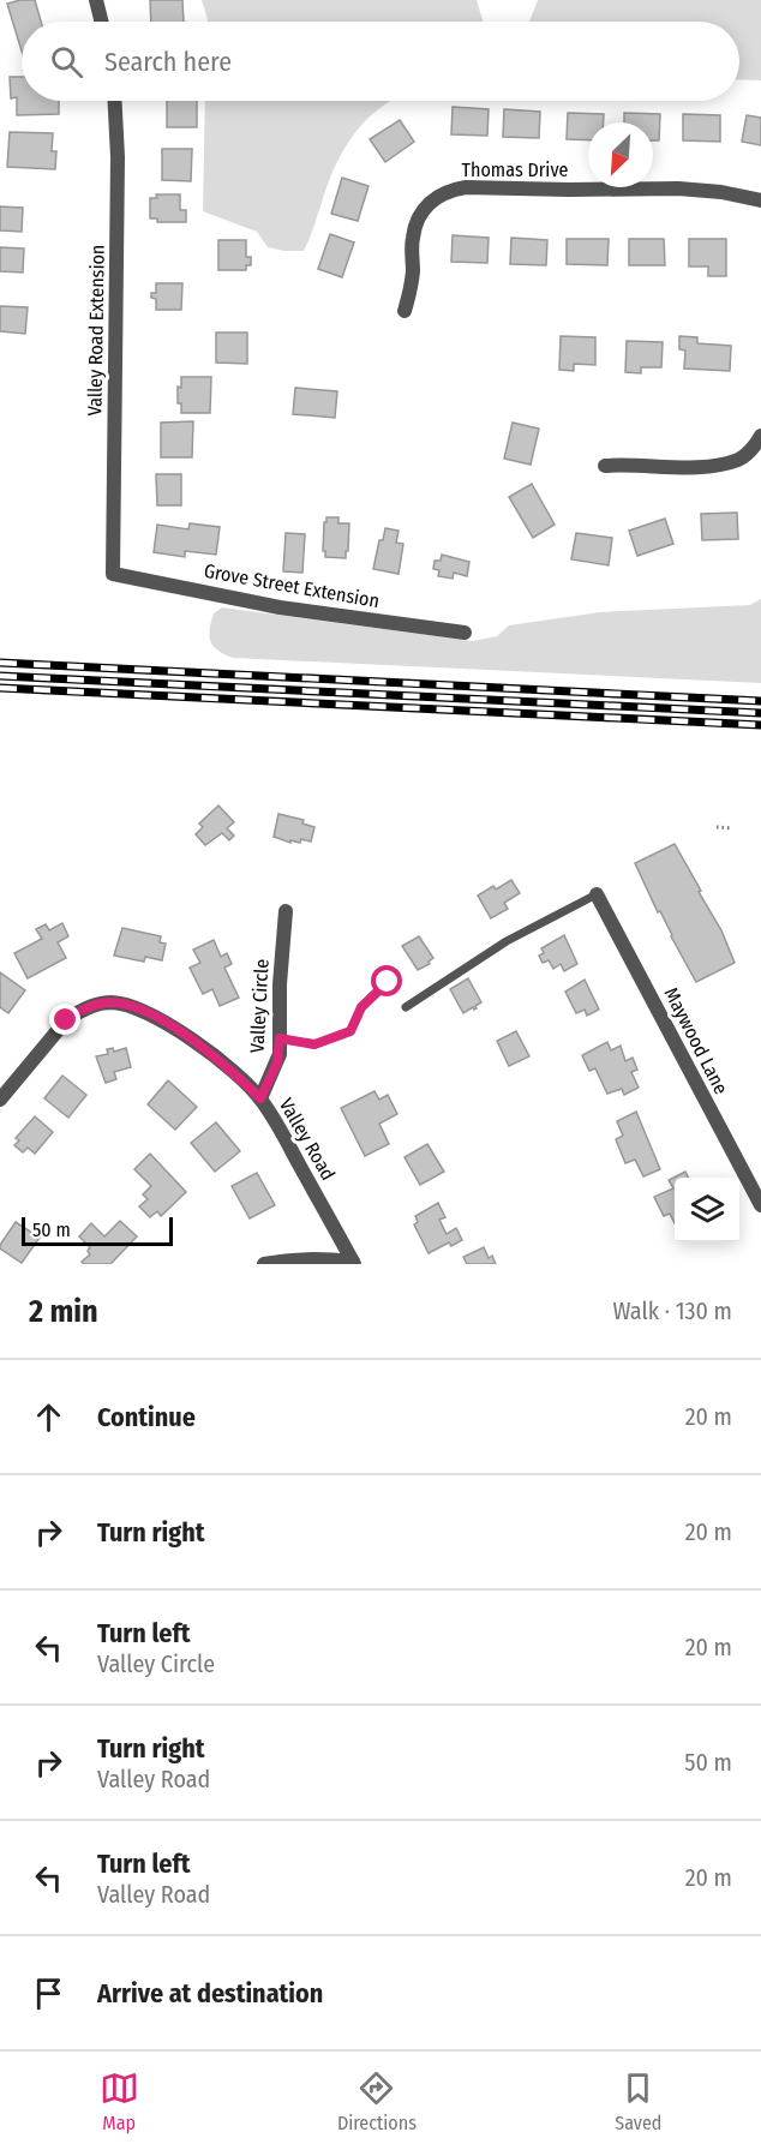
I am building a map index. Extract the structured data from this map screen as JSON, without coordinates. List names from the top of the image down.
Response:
{
  "streets": {
    "street": [
      "Thomas Drive",
      "Valley Road Extension",
      "Grove Street Extension",
      "Valley Circle",
      "Maywood Lane",
      "Valley Road"
    ]
  },
  "crossings": [
    ["Valley Road Extension", "Grove Street Extension"],
    ["Valley Circle", "Valley Road"]
  ],
  "scale_bar": "50 m",
  "north": "bottom left",
  "page": {
    "search": "Search here",
    "scale": "50 m",
    "heading": ["2 min", "Walk · 130 m"],
    "list": [
      ["Continue", "20 m"],
      ["Turn right", "20 m"],
      ["Turn left", "Valley Circle", "20 m"],
      ["Turn right", "Valley Road", "50 m"],
      ["Turn left", "Valley Road", "20 m"],
      "Arrive at destination"
    ],
    "nav": ["Map", "Directions", "Saved"]
  }
}
